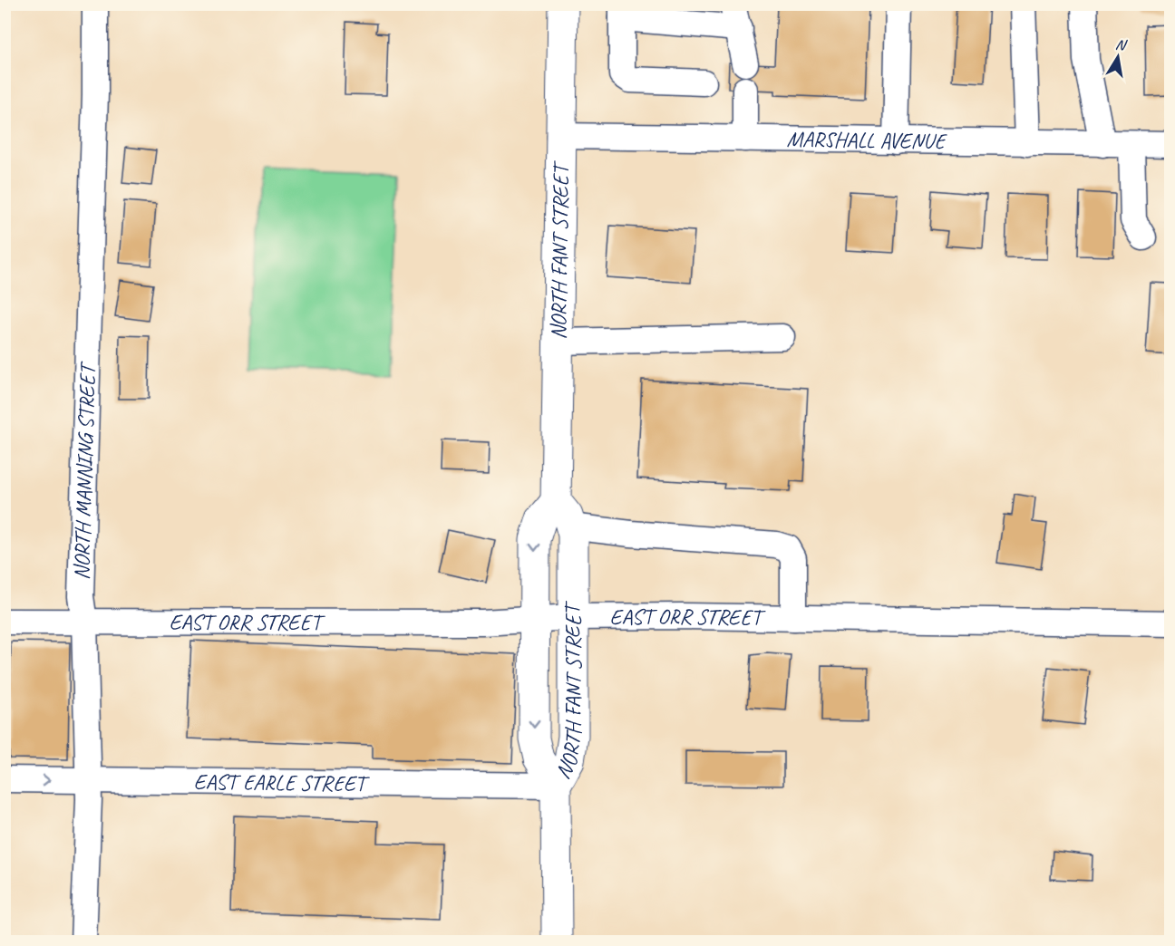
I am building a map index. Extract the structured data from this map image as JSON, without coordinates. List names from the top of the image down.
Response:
{
  "streets": {
    "main road": ["NORTH FANT STREET"],
    "street": [
      "MARSHALL AVENUE",
      "NORTH MANNING STREET",
      "EAST ORR STREET",
      "EAST EARLE STREET"
    ]
  },
  "crossings": [
    ["MARSHALL AVENUE", "NORTH FANT STREET"],
    ["NORTH FANT STREET", "EAST ORR STREET"],
    ["NORTH FANT STREET", "EAST EARLE STREET"],
    ["NORTH MANNING STREET", "EAST ORR STREET"],
    ["NORTH MANNING STREET", "EAST EARLE STREET"]
  ],
  "north": "top"
}
